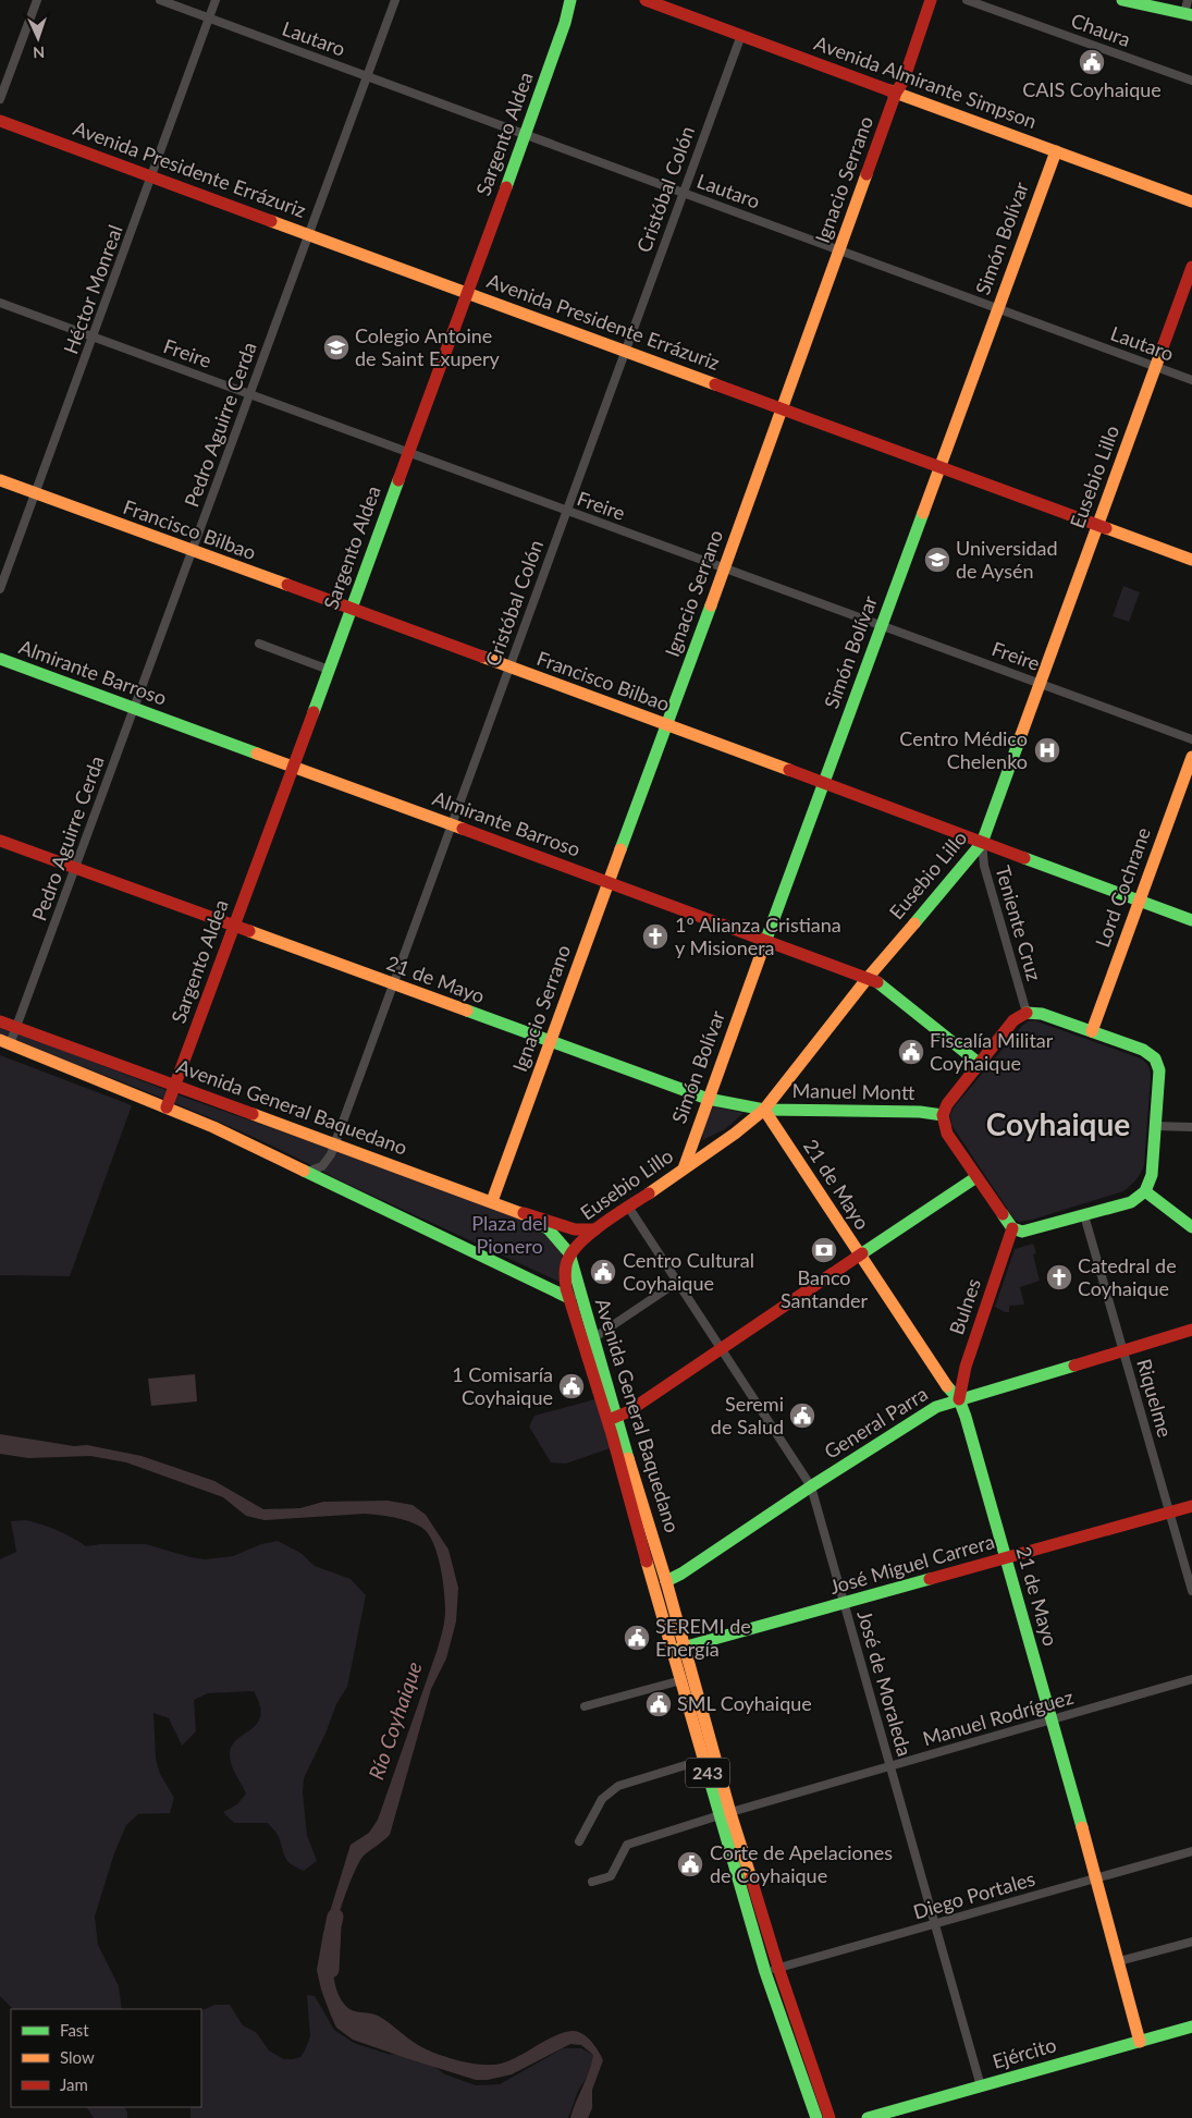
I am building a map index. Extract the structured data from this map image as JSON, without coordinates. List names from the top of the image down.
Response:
{
  "streets": {
    "street": [
      "Chaura",
      "Lautaro",
      "Avenida Almirante Simpson",
      "Sargento Aldea",
      "Avenida Presidente Errázuriz",
      "Ignacio Serrano",
      "Cristóbal Colón",
      "Simón Bolívar",
      "Héctor Monreal",
      "Freire",
      "Pedro Aguirre Cerda",
      "Eusebio Lillo",
      "Francisco Bilbao",
      "Almirante Barroso",
      "Lord Cochrane",
      "Teniente Cruz",
      "21 de Mayo",
      "Manuel Montt",
      "Avenida General Baquedano",
      "Bulnes",
      "Riquelme",
      "General Parra",
      "José Miguel Carrera",
      "José de Moraleda",
      "Manuel Rodríguez",
      "243",
      "Diego Portales",
      "Ejército"
    ]
  },
  "crossings": [
    ["Lautaro", "Sargento Aldea"],
    ["Lautaro", "Ignacio Serrano"],
    ["Lautaro", "Cristóbal Colón"],
    ["Lautaro", "Simón Bolívar"],
    ["Lautaro", "Héctor Monreal"],
    ["Lautaro", "Pedro Aguirre Cerda"],
    ["Lautaro", "Eusebio Lillo"],
    ["Avenida Almirante Simpson", "Ignacio Serrano"],
    ["Avenida Almirante Simpson", "Cristóbal Colón"],
    ["Avenida Almirante Simpson", "Simón Bolívar"],
    ["Sargento Aldea", "Avenida Presidente Errázuriz"],
    ["Sargento Aldea", "Freire"],
    ["Sargento Aldea", "Francisco Bilbao"],
    ["Sargento Aldea", "Almirante Barroso"],
    ["Sargento Aldea", "21 de Mayo"],
    ["Sargento Aldea", "Avenida General Baquedano"],
    ["Avenida Presidente Errázuriz", "Ignacio Serrano"],
    ["Avenida Presidente Errázuriz", "Cristóbal Colón"],
    ["Avenida Presidente Errázuriz", "Simón Bolívar"],
    ["Avenida Presidente Errázuriz", "Héctor Monreal"],
    ["Avenida Presidente Errázuriz", "Pedro Aguirre Cerda"],
    ["Avenida Presidente Errázuriz", "Eusebio Lillo"],
    ["Ignacio Serrano", "Freire"],
    ["Ignacio Serrano", "Francisco Bilbao"],
    ["Ignacio Serrano", "Almirante Barroso"],
    ["Ignacio Serrano", "21 de Mayo"],
    ["Ignacio Serrano", "Avenida General Baquedano"],
    ["Cristóbal Colón", "Freire"],
    ["Cristóbal Colón", "Francisco Bilbao"],
    ["Cristóbal Colón", "Almirante Barroso"],
    ["Cristóbal Colón", "21 de Mayo"],
    ["Cristóbal Colón", "Avenida General Baquedano"],
    ["Simón Bolívar", "Freire"],
    ["Simón Bolívar", "Eusebio Lillo"],
    ["Simón Bolívar", "Francisco Bilbao"],
    ["Simón Bolívar", "Almirante Barroso"],
    ["Simón Bolívar", "21 de Mayo"],
    ["Héctor Monreal", "Freire"],
    ["Héctor Monreal", "Francisco Bilbao"],
    ["Freire", "Pedro Aguirre Cerda"],
    ["Freire", "Eusebio Lillo"],
    ["Pedro Aguirre Cerda", "Francisco Bilbao"],
    ["Pedro Aguirre Cerda", "Almirante Barroso"],
    ["Pedro Aguirre Cerda", "21 de Mayo"],
    ["Pedro Aguirre Cerda", "Avenida General Baquedano"],
    ["Eusebio Lillo", "Francisco Bilbao"],
    ["Eusebio Lillo", "Almirante Barroso"],
    ["Eusebio Lillo", "Teniente Cruz"],
    ["Eusebio Lillo", "21 de Mayo"],
    ["Eusebio Lillo", "Manuel Montt"],
    ["Eusebio Lillo", "Avenida General Baquedano"],
    ["Eusebio Lillo", "José de Moraleda"],
    ["Francisco Bilbao", "Lord Cochrane"],
    ["Francisco Bilbao", "Teniente Cruz"],
    ["21 de Mayo", "Manuel Montt"],
    ["21 de Mayo", "Bulnes"],
    ["21 de Mayo", "General Parra"],
    ["21 de Mayo", "José Miguel Carrera"],
    ["21 de Mayo", "Manuel Rodríguez"],
    ["21 de Mayo", "Diego Portales"],
    ["21 de Mayo", "Ejército"],
    ["Avenida General Baquedano", "General Parra"],
    ["Avenida General Baquedano", "José Miguel Carrera"],
    ["Avenida General Baquedano", "Manuel Rodríguez"],
    ["Avenida General Baquedano", "Diego Portales"],
    ["Bulnes", "General Parra"],
    ["Riquelme", "General Parra"],
    ["Riquelme", "José Miguel Carrera"],
    ["General Parra", "José de Moraleda"],
    ["José Miguel Carrera", "José de Moraleda"],
    ["José de Moraleda", "Manuel Rodríguez"],
    ["José de Moraleda", "Diego Portales"],
    ["José de Moraleda", "Ejército"]
  ],
  "districts": ["Coyhaique"],
  "water": ["Río Coyhaique"],
  "parks": ["Plaza del Pionero"],
  "places": {
    "public building": [
      "CAIS Coyhaique",
      "Fiscalía Militar Coyhaique",
      "Centro Cultural Coyhaique",
      "1 Comisaría Coyhaique",
      "Seremi de Salud",
      "SEREMI de Energía",
      "SML Coyhaique",
      "Corte de Apelaciones de Coyhaique"
    ],
    "school or university": ["Colegio Antoine de Saint Exupery", "Universidad de Aysén"],
    "hospital": ["Centro Médico Chelenko"],
    "church": ["1º Alianza Cristiana y Misionera", "Catedral de Coyhaique"],
    "bank": ["Banco Santander"]
  },
  "legend": ["Fast", "Slow", "Jam"],
  "north": "bottom"
}
